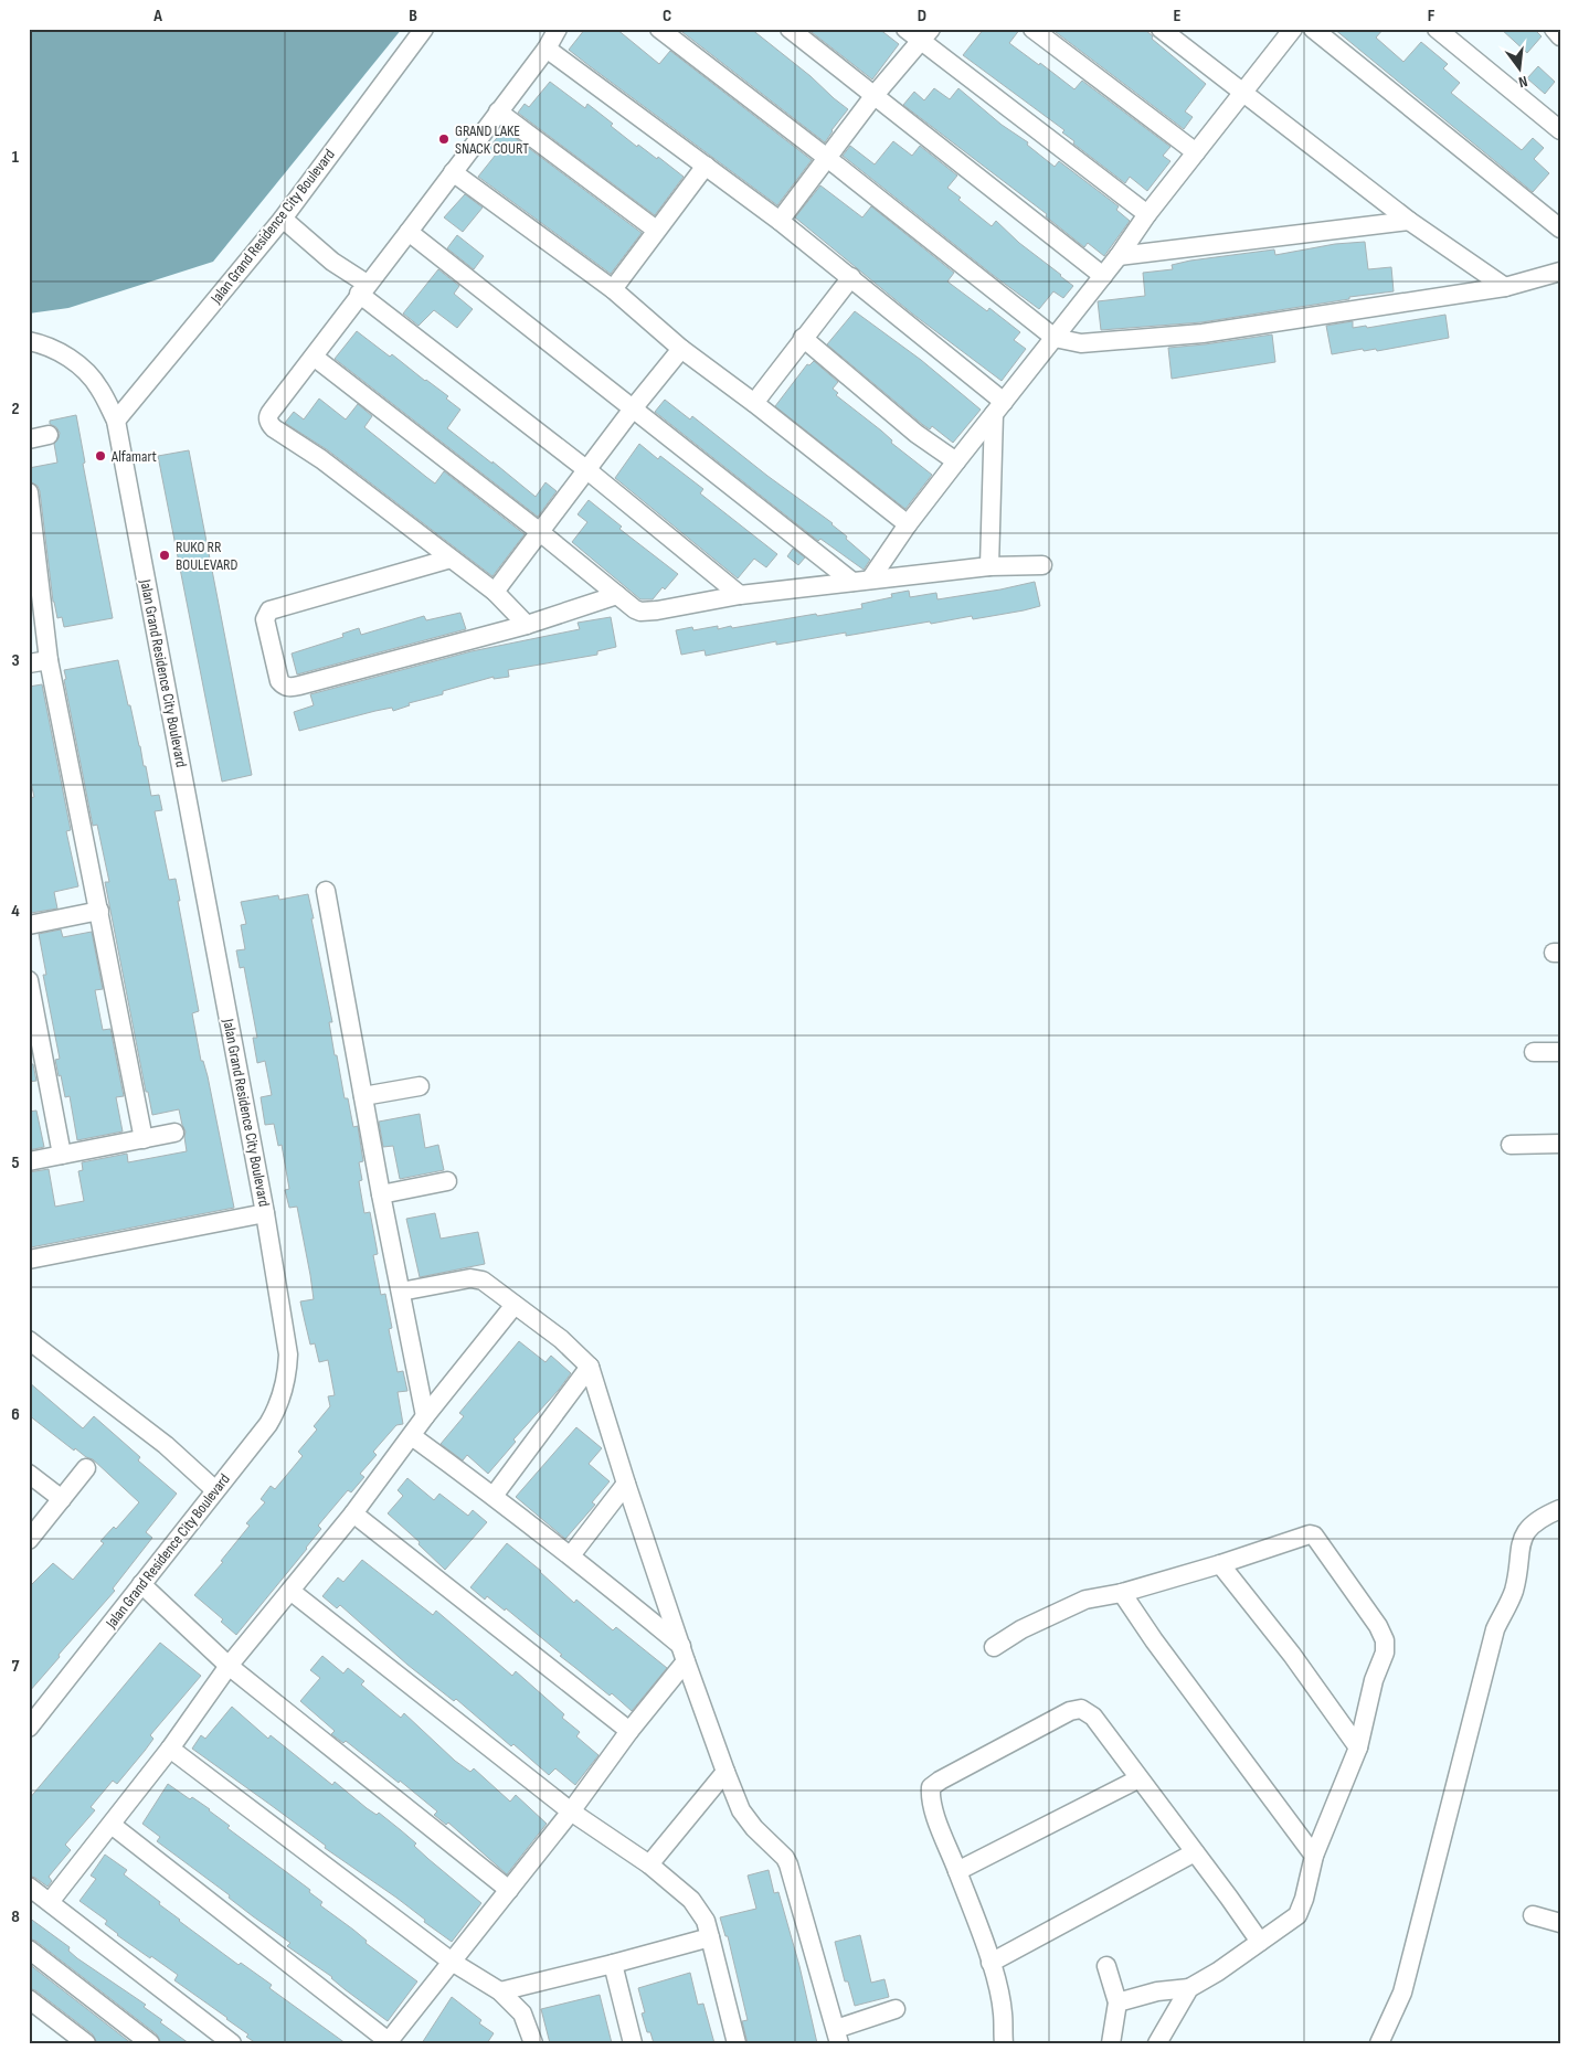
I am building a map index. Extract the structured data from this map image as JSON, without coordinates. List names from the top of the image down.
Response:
{
  "streets": {
    "street": ["Jalan Grand Residence City Boulevard"]
  },
  "places": ["GRAND LAKE SNACK COURT", "Alfamart", "RUKO RR BOULEVARD"],
  "north": "bottom",
  "grid": {
    "columns": [
      "A",
      "B",
      "C",
      "D",
      "E",
      "F"
    ],
    "rows": [
      "1",
      "2",
      "3",
      "4",
      "5",
      "6",
      "7",
      "8"
    ]
  }
}
